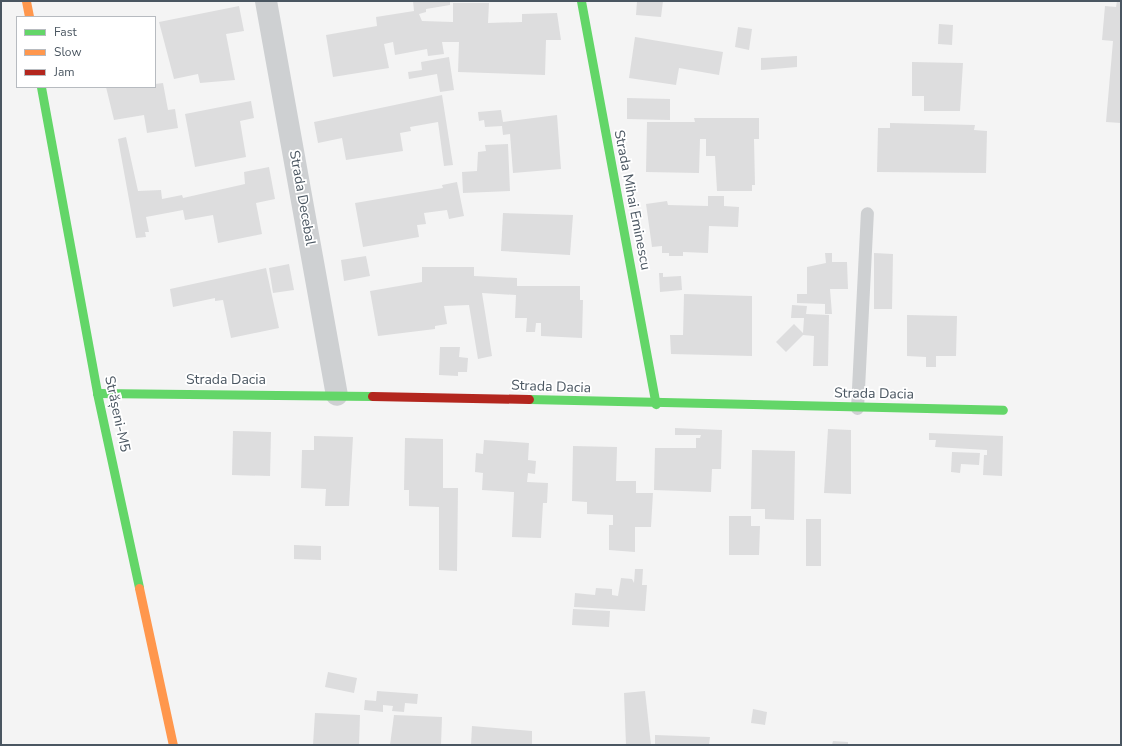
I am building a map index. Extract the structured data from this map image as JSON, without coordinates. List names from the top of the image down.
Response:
{
  "streets": {
    "street": [
      "Strada Decebal",
      "Strada Mihai Eminescu",
      "Strada Dacia",
      "Strășeni-M5"
    ]
  },
  "crossings": [
    ["Strada Decebal", "Strada Dacia"],
    ["Strada Mihai Eminescu", "Strada Dacia"],
    ["Strada Dacia", "Strășeni-M5"]
  ],
  "legend": ["Fast", "Slow", "Jam"]
}
